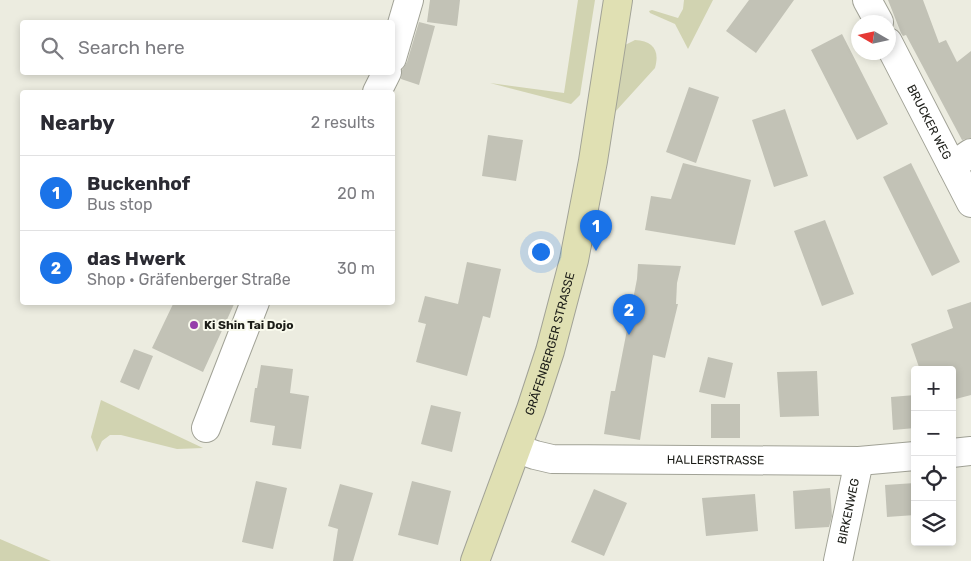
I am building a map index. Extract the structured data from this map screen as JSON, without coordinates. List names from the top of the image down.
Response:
{
  "streets": {
    "main road": ["GRÄFENBERGER STRASSE"],
    "street": ["BRUCKER WEG", "HALLERSTRASSE", "BIRKENWEG"]
  },
  "crossings": [
    ["GRÄFENBERGER STRASSE", "HALLERSTRASSE"],
    ["HALLERSTRASSE", "BIRKENWEG"]
  ],
  "places": ["Ki Shin Tai Dojo"],
  "north": "left",
  "page": {
    "search": "Search here",
    "heading": ["Nearby", "2 results"],
    "list": [
      {
        "mark": "1",
        "name": "Buckenhof",
        "note": "Bus stop",
        "value": "20 m"
      },
      {
        "mark": "2",
        "name": "das Hwerk",
        "note": "Shop · Gräfenberger Straße",
        "value": "30 m"
      }
    ],
    "pins": ["1", "2"],
    "map_buttons": ["+", "−"]
  }
}
